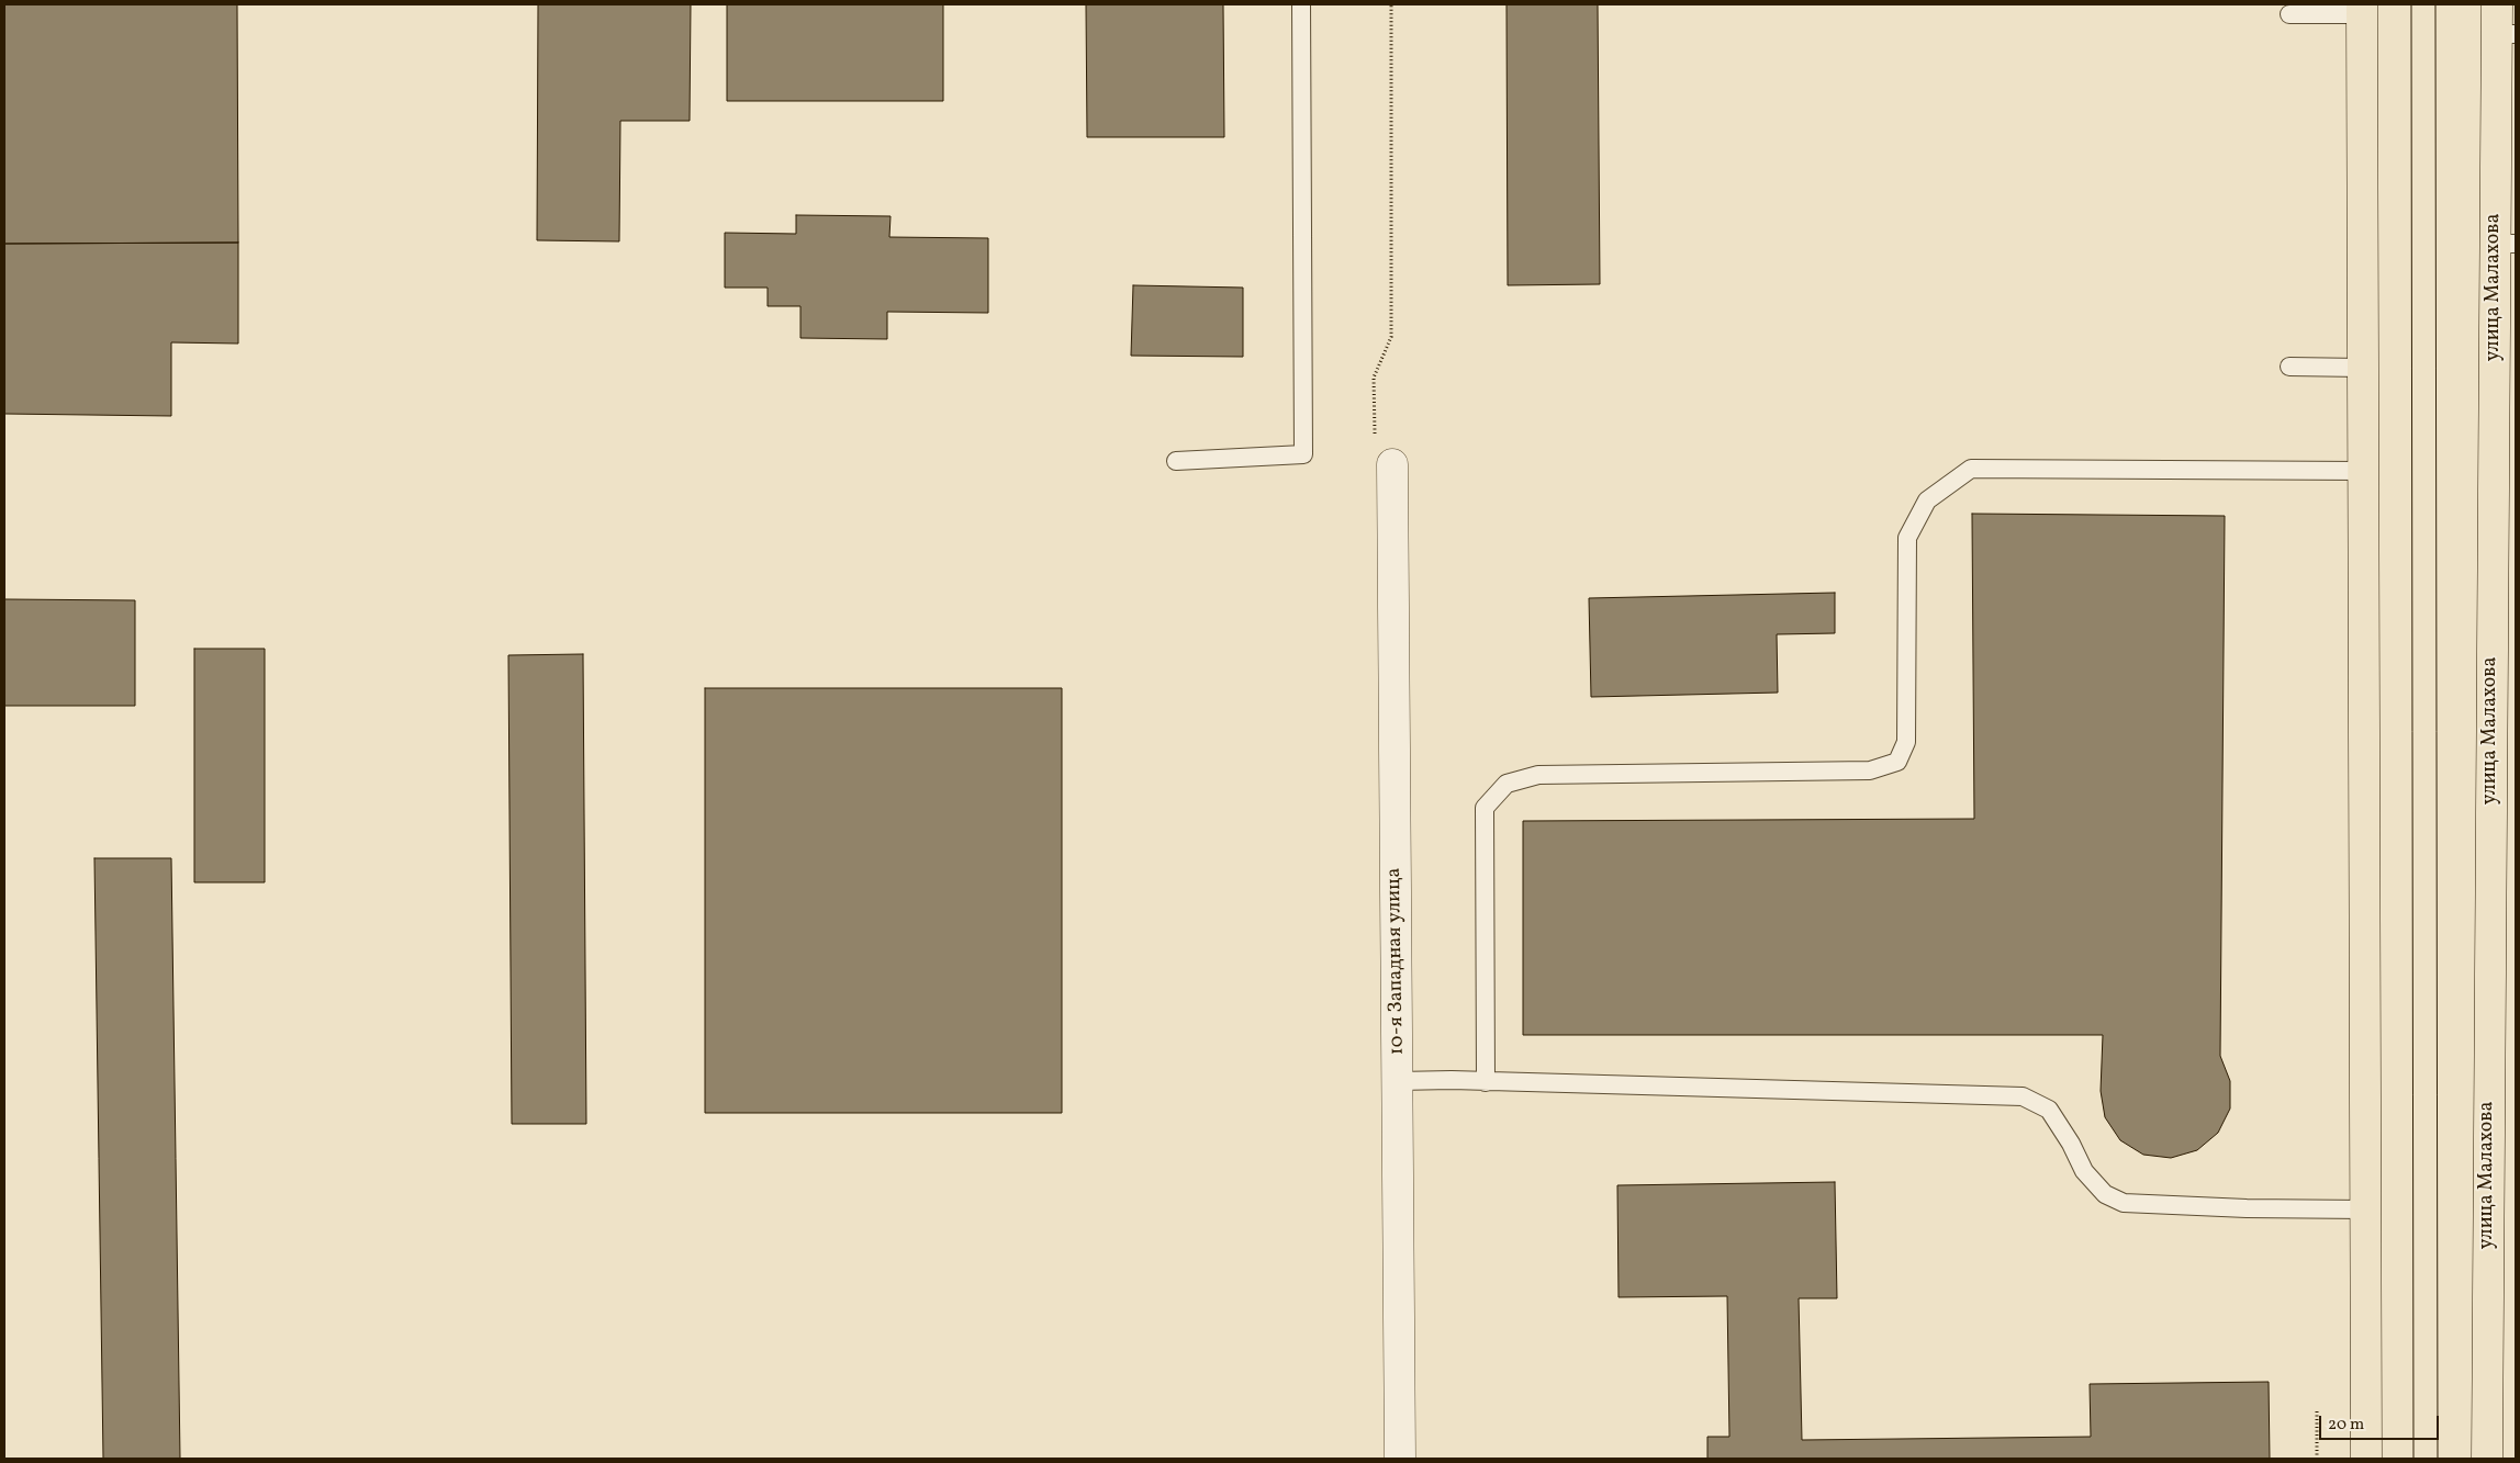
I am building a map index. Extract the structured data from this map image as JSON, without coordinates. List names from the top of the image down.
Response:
{
  "streets": {
    "main road": ["улица Малахова"],
    "street": ["10-я Западная улица"]
  },
  "scale_bar": "20 m"
}
